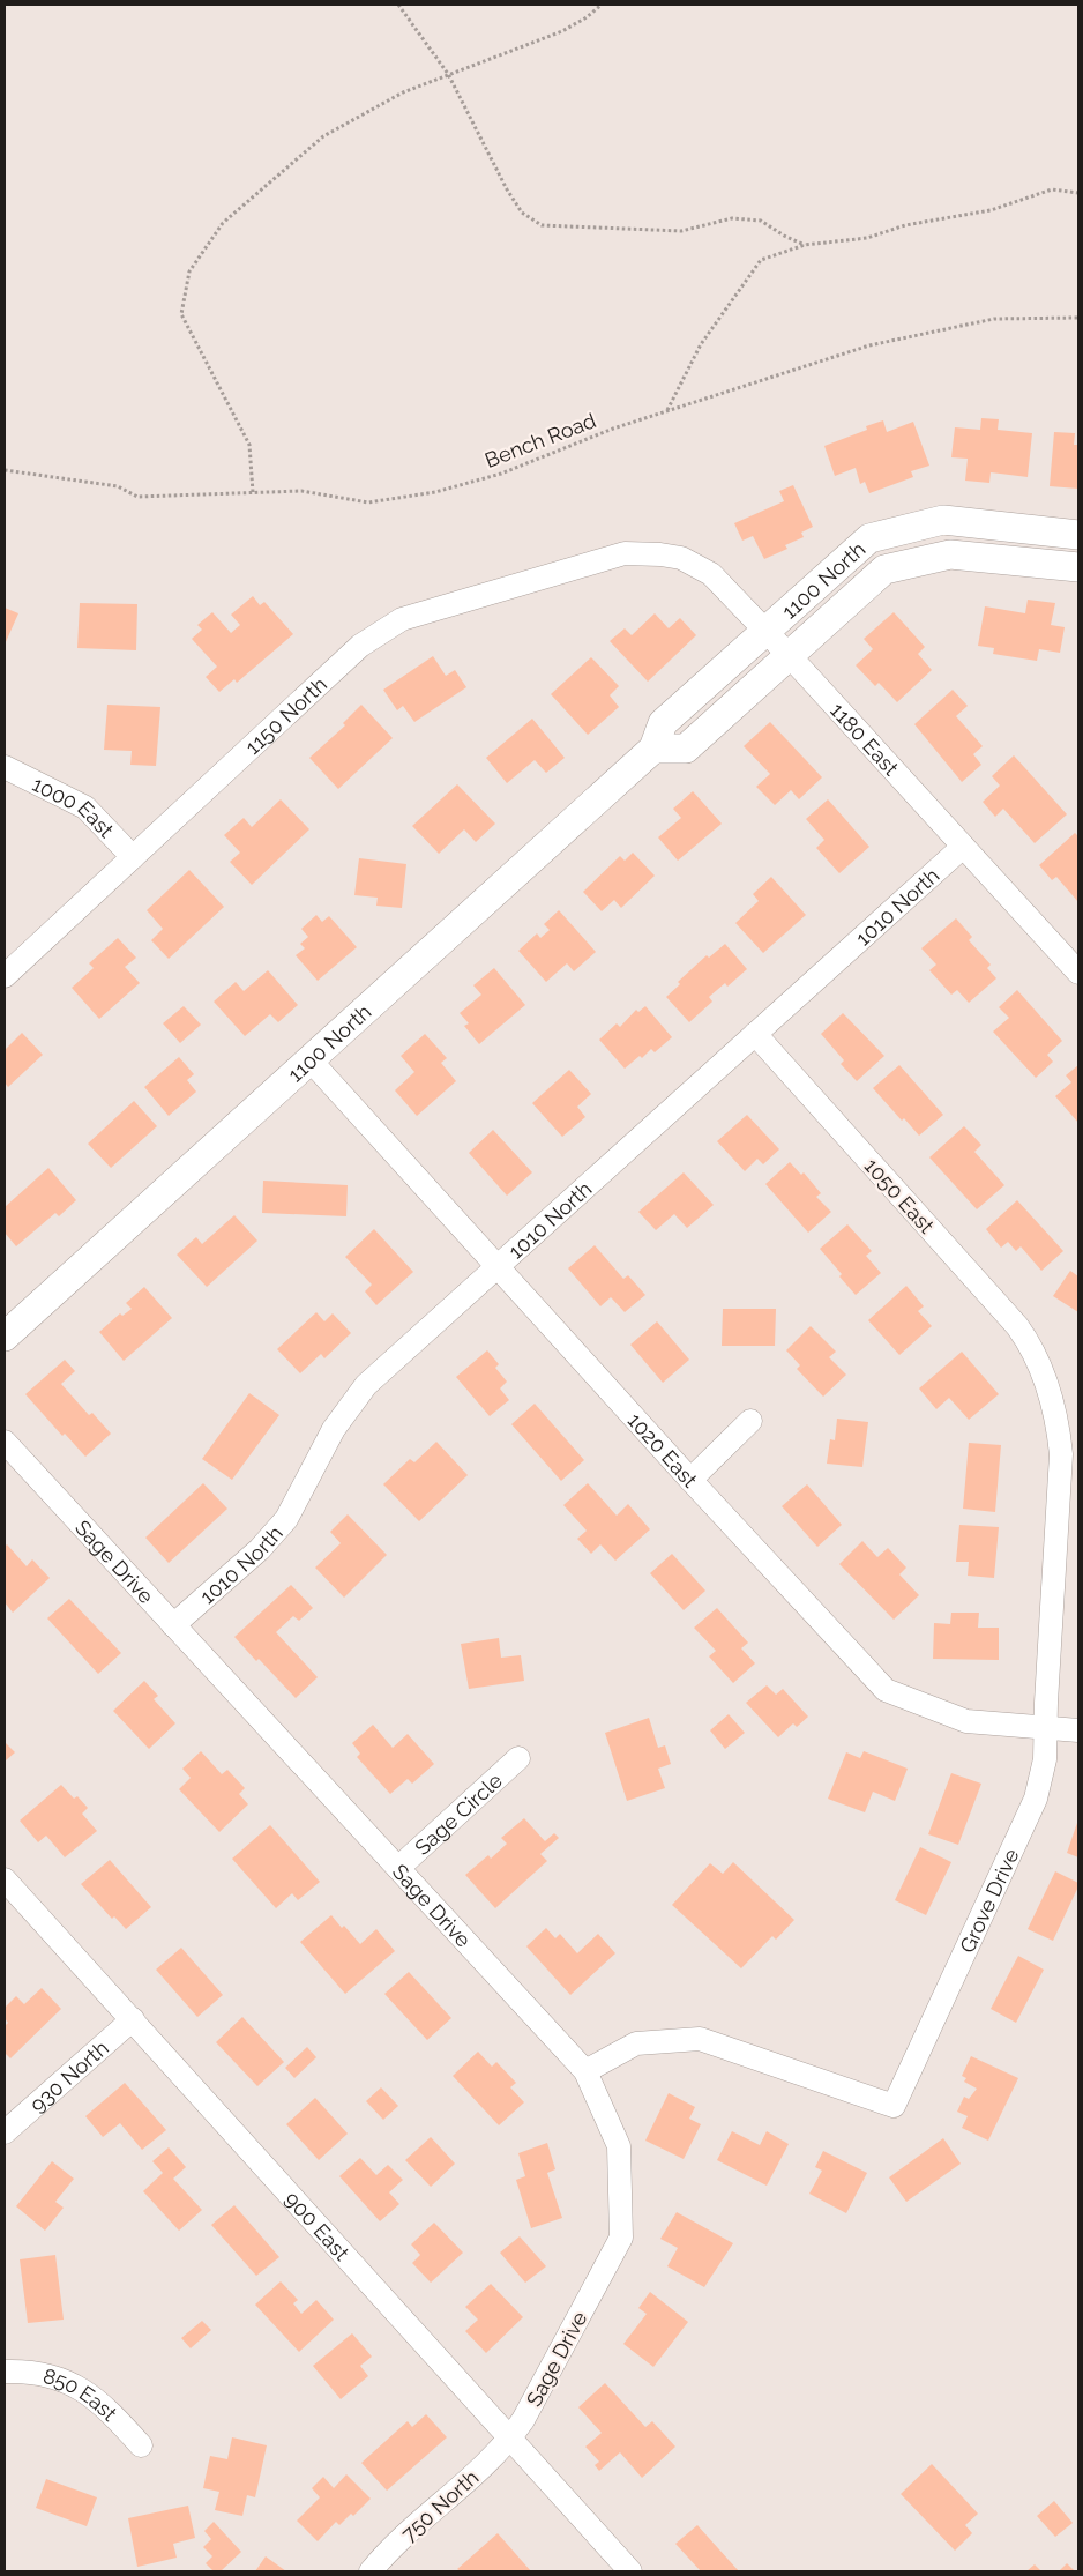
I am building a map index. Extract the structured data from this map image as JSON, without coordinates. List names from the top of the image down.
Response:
{
  "streets": {
    "street": [
      "1100 North",
      "1150 North",
      "1180 East",
      "1000 East",
      "1010 North",
      "1050 East",
      "1020 East",
      "Sage Drive",
      "Sage Circle",
      "Grove Drive",
      "930 North",
      "900 East",
      "850 East",
      "750 North"
    ],
    "path": ["Bench Road"]
  },
  "crossings": [
    ["1100 North", "1180 East"],
    ["1100 North", "1020 East"],
    ["1150 North", "1180 East"],
    ["1150 North", "1000 East"],
    ["1180 East", "1010 North"],
    ["1010 North", "1050 East"],
    ["1010 North", "1020 East"],
    ["1010 North", "Sage Drive"],
    ["1050 East", "Grove Drive"],
    ["1020 East", "Grove Drive"],
    ["Sage Drive", "Sage Circle"],
    ["Sage Drive", "Grove Drive"],
    ["Sage Drive", "900 East"],
    ["Sage Drive", "750 North"],
    ["930 North", "900 East"],
    ["900 East", "750 North"]
  ]
}
